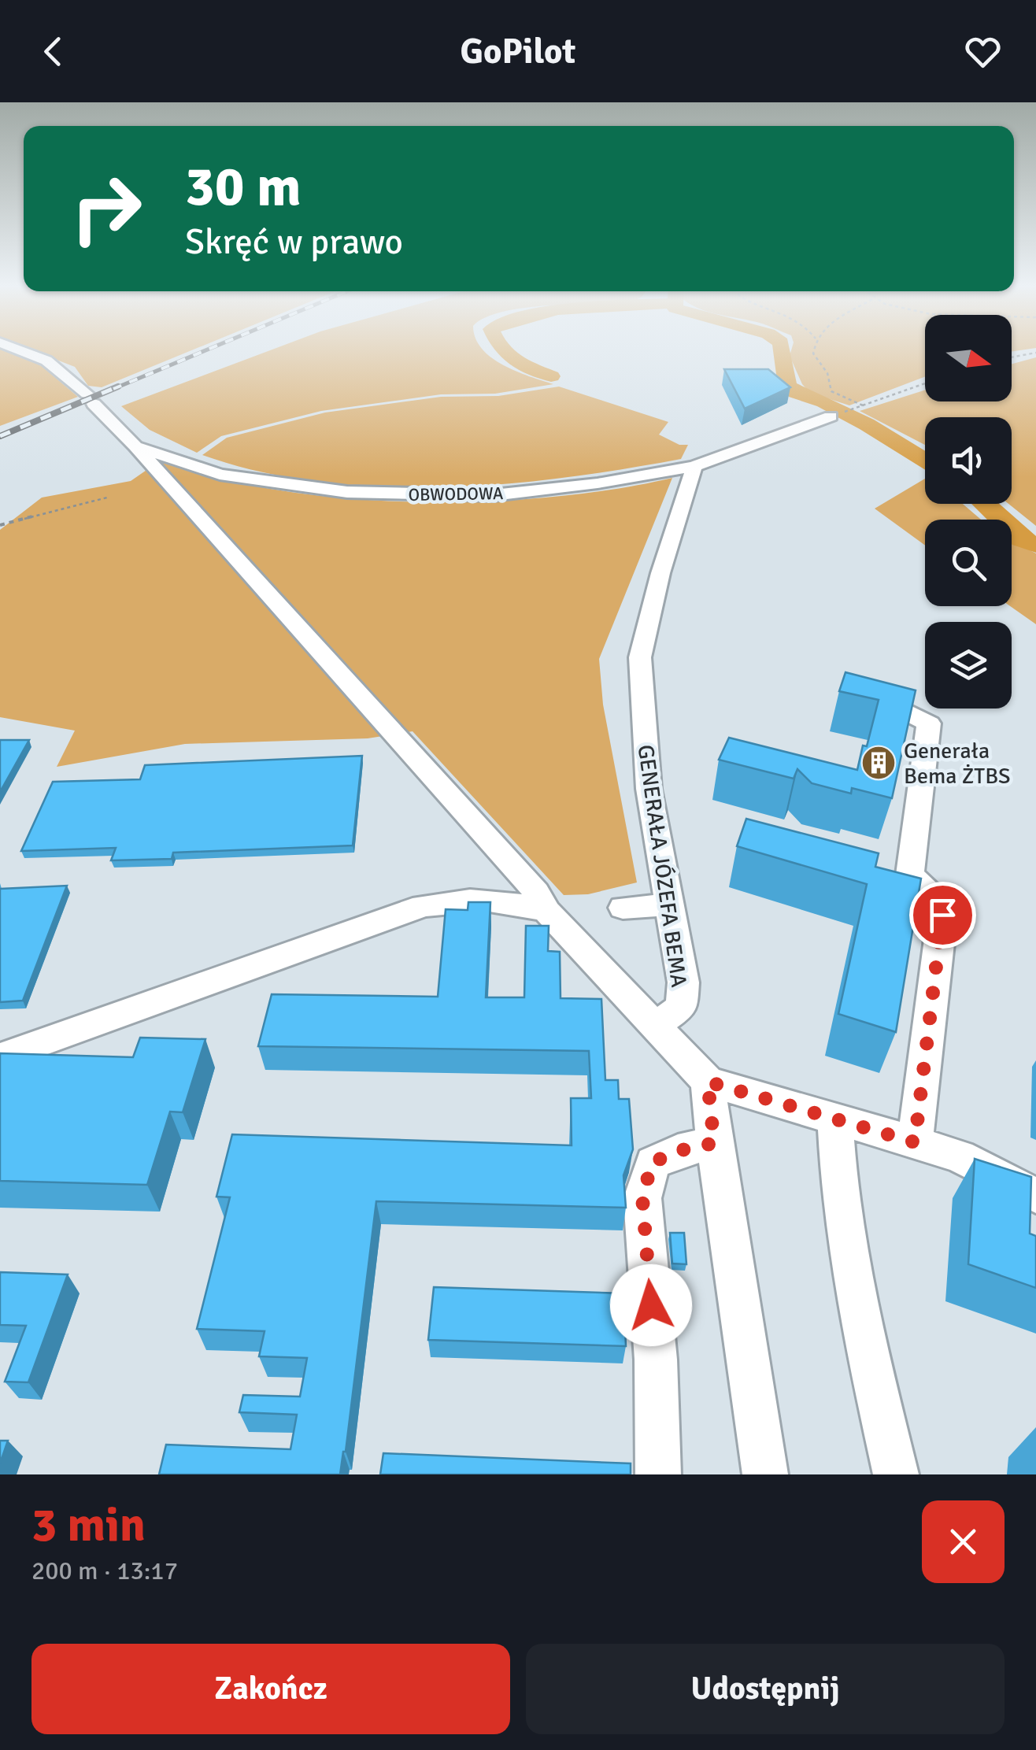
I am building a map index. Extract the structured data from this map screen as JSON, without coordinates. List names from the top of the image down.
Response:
{
  "streets": {
    "street": ["OBWODOWA", "GENERAŁA JÓZEFA BEMA"]
  },
  "crossings": [
    ["OBWODOWA", "GENERAŁA JÓZEFA BEMA"]
  ],
  "places": {
    "building": ["Generała Bema ŻTBS"]
  },
  "north": "right",
  "page": {
    "header": "GoPilot",
    "turn": ["30 m", "Skręć w prawo"],
    "heading": ["3 min", "200 m · 13:17"],
    "buttons": ["Zakończ", "Udostępnij"]
  }
}
